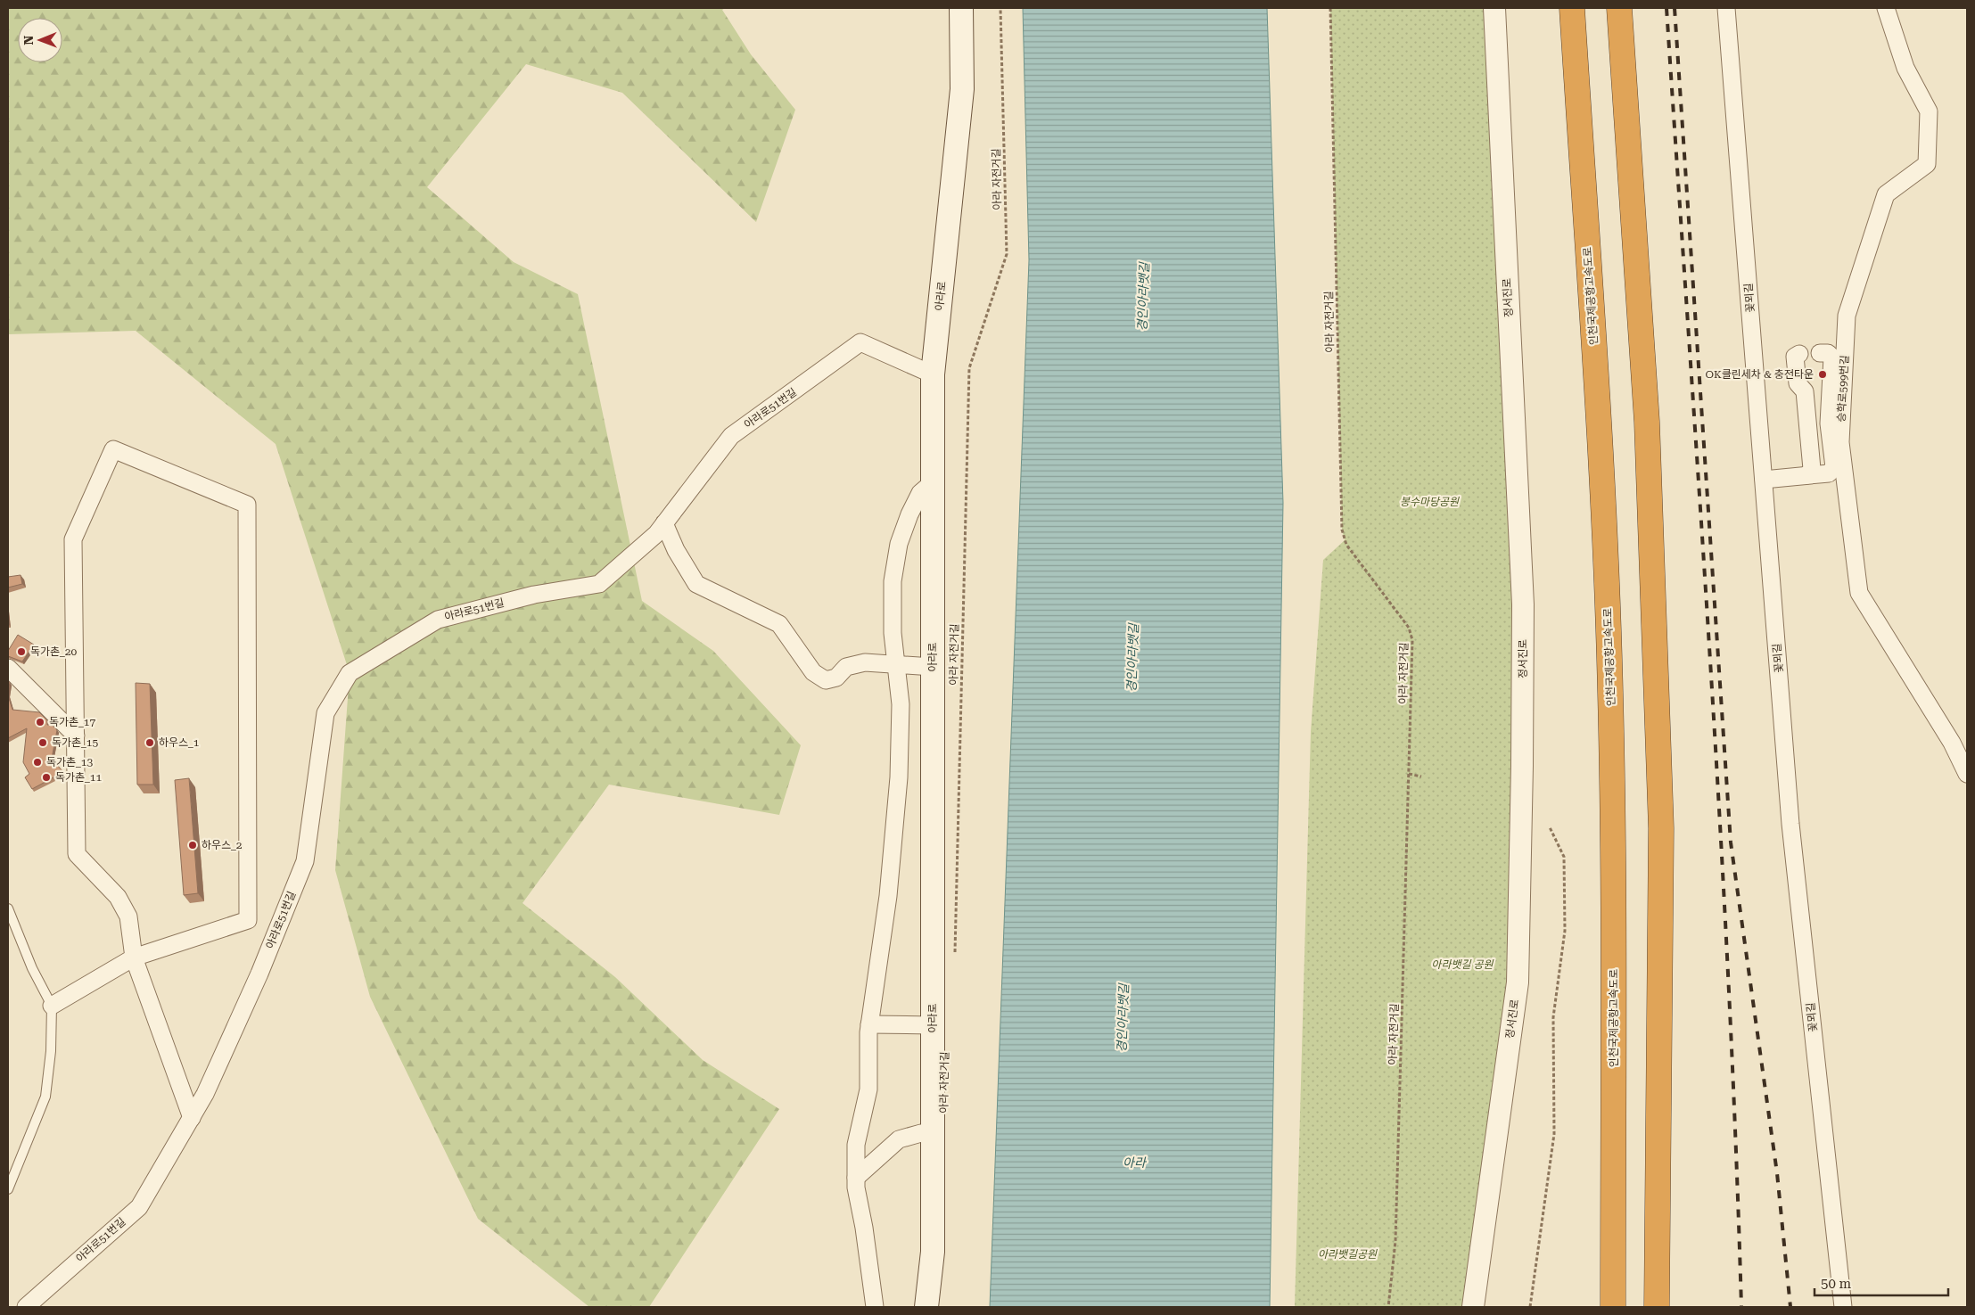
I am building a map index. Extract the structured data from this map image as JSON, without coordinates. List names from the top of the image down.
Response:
{
  "streets": {
    "highway": ["인천국제공항고속도로"],
    "main road": ["아라로"],
    "street": [
      "정서진로",
      "꽃뫼길",
      "승학로599번길",
      "아라로51번길"
    ],
    "path": ["아라 자전거길"]
  },
  "crossings": [
    ["아라로", "아라로51번길"]
  ],
  "water": ["경인아라뱃길", "아라"],
  "parks": ["봉수마당공원", "아라뱃길 공원", "아라뱃길공원"],
  "places": [
    "OK클린세차 & 충전타운",
    "독가촌_20",
    "독가촌_17",
    "독가촌_15",
    "하우스_1",
    "독가촌_13",
    "독가촌_11",
    "하우스_2"
  ],
  "scale_bar": "50 m",
  "north": "left"
}
